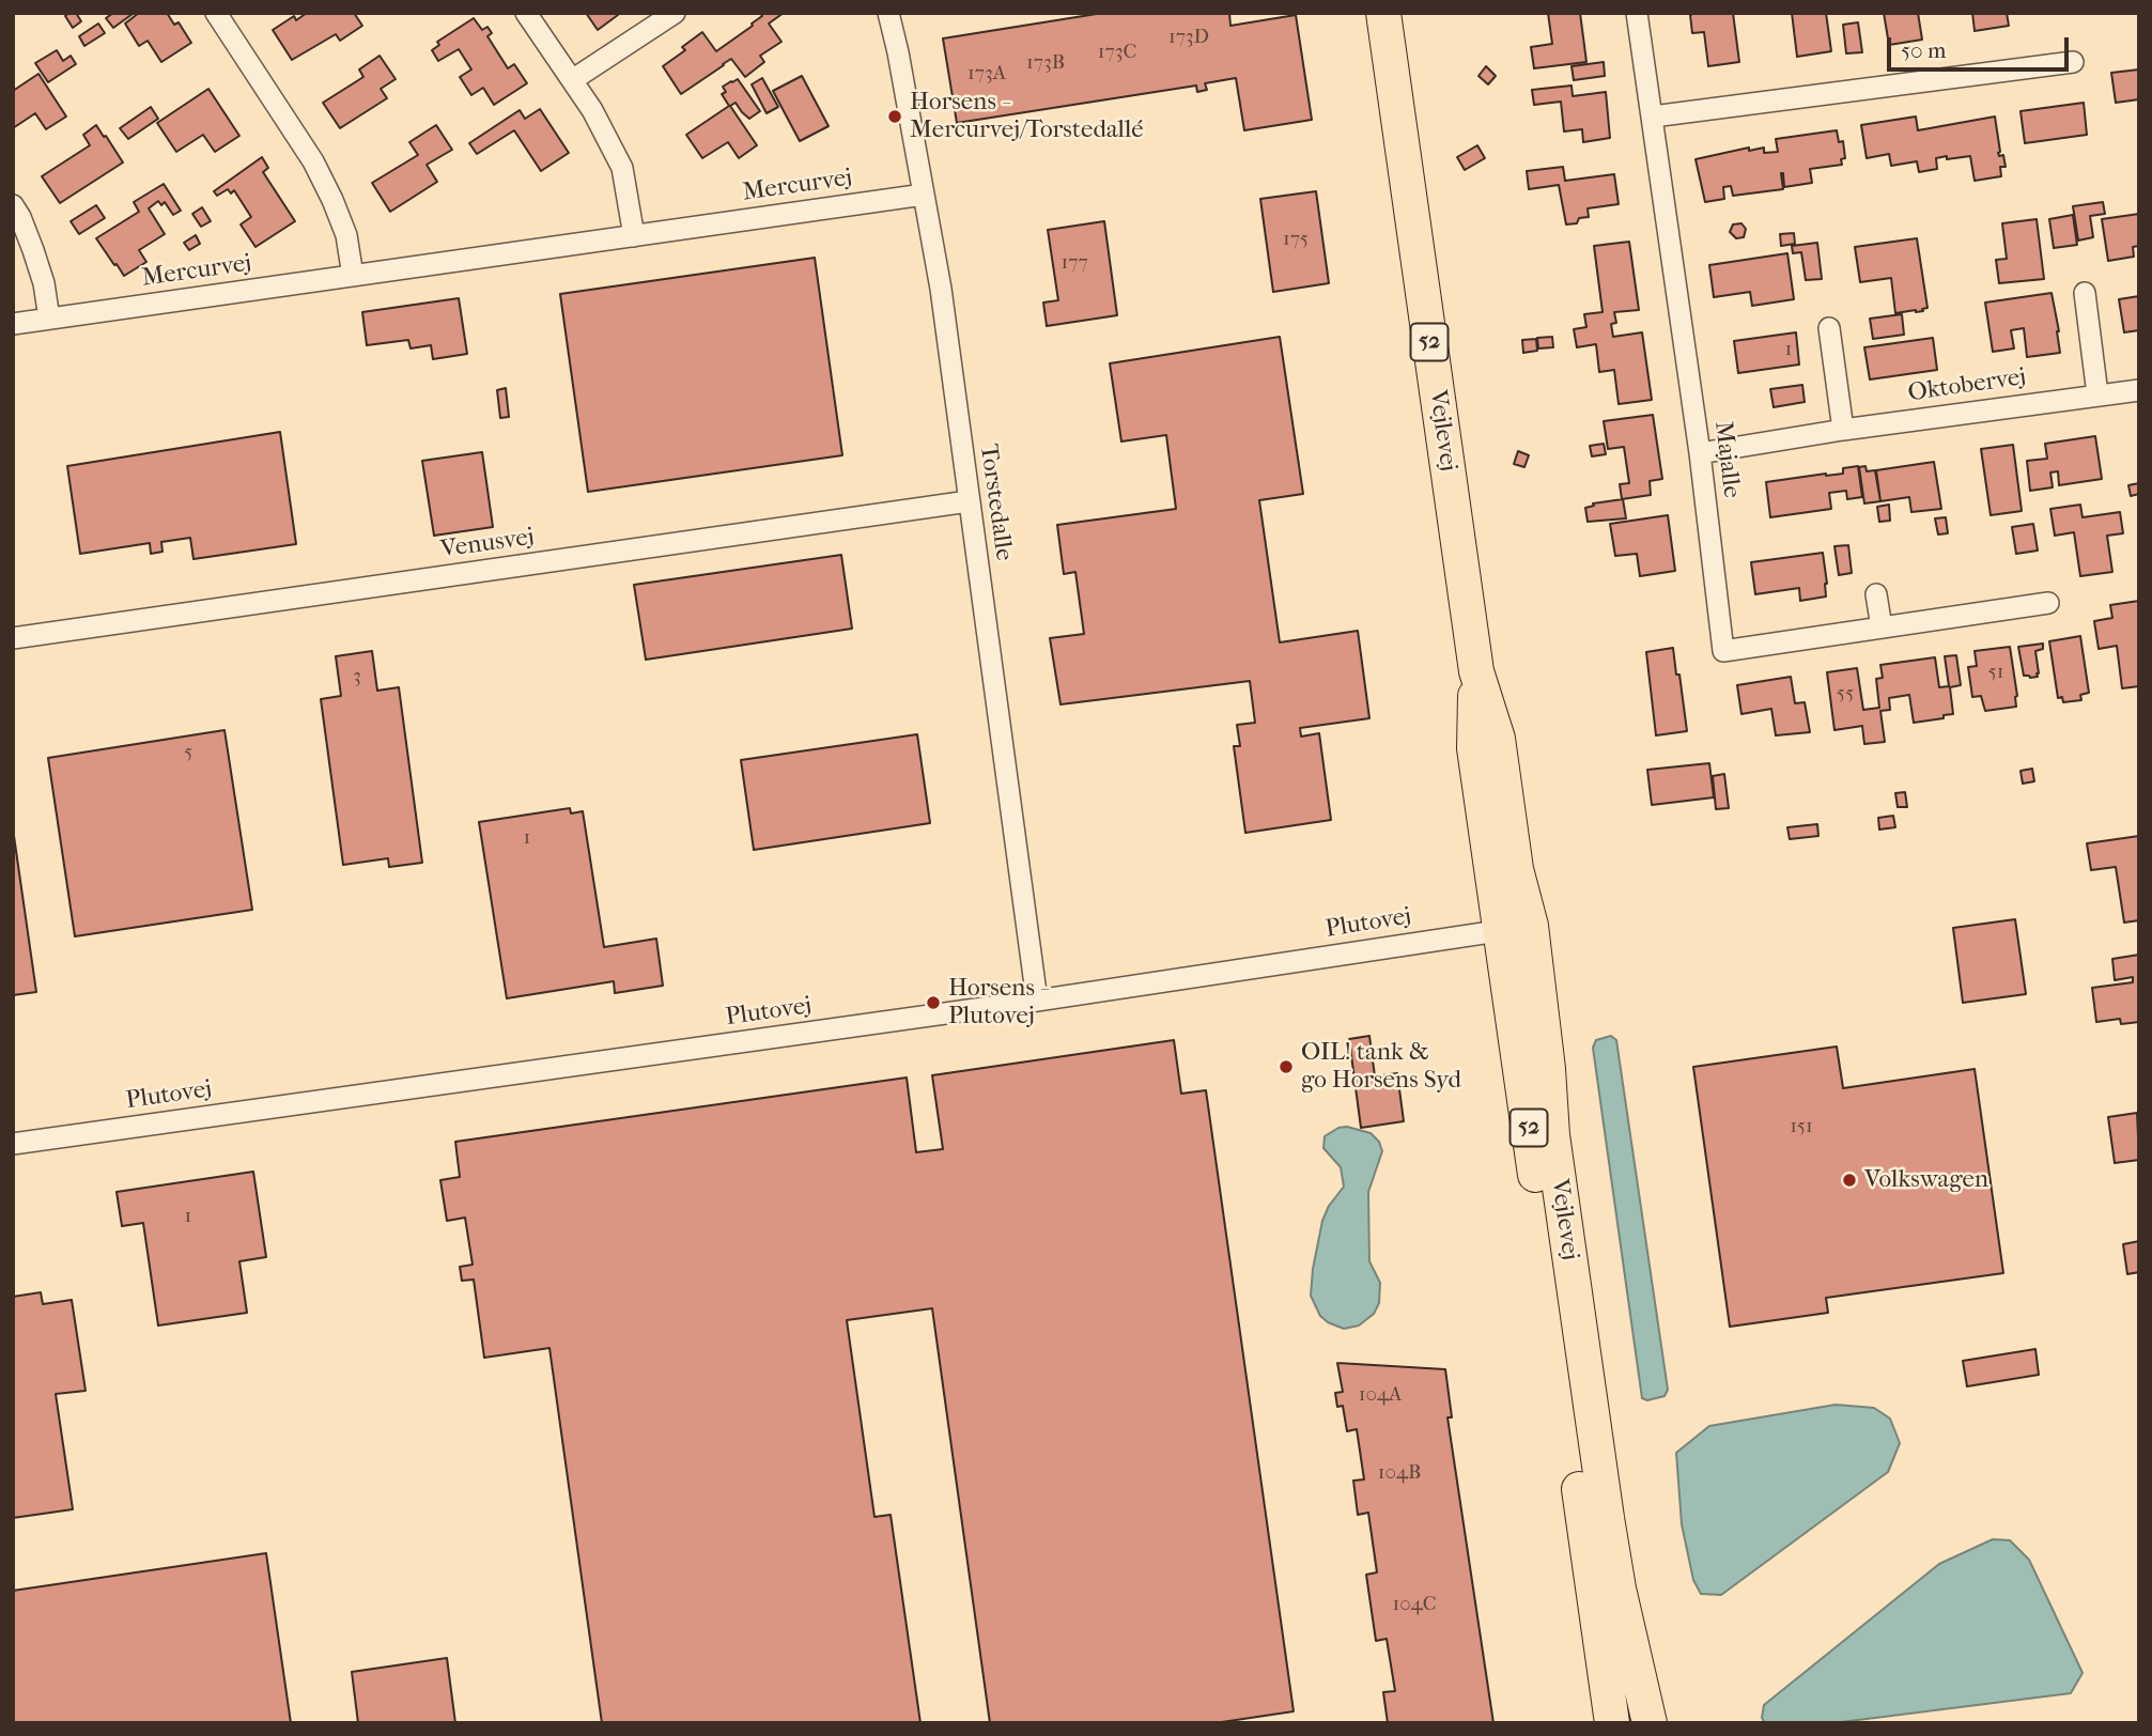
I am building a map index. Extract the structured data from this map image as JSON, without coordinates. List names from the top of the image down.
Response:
{
  "streets": {
    "main road": ["52", "Vejlevej"],
    "street": [
      "Mercurvej",
      "Oktobervej",
      "Majalle",
      "Torstedalle",
      "Venusvej",
      "Plutovej"
    ]
  },
  "crossings": [
    ["Mercurvej", "Torstedalle"],
    ["Oktobervej", "Majalle"],
    ["Vejlevej", "Plutovej"],
    ["Torstedalle", "Venusvej"],
    ["Torstedalle", "Plutovej"]
  ],
  "places": [
    "Horsens - Mercurvej/Torstedallé",
    "Horsens - Plutovej",
    "OIL! tank & go Horsens Syd",
    "Volkswagen"
  ],
  "house_numbers": [
    "173D",
    "173C",
    "173B",
    "173A",
    "175",
    "177",
    "1",
    "51",
    "3",
    "55",
    "5",
    "1",
    "151",
    "1",
    "104A",
    "104B",
    "104C"
  ],
  "scale_bar": "50 m"
}
